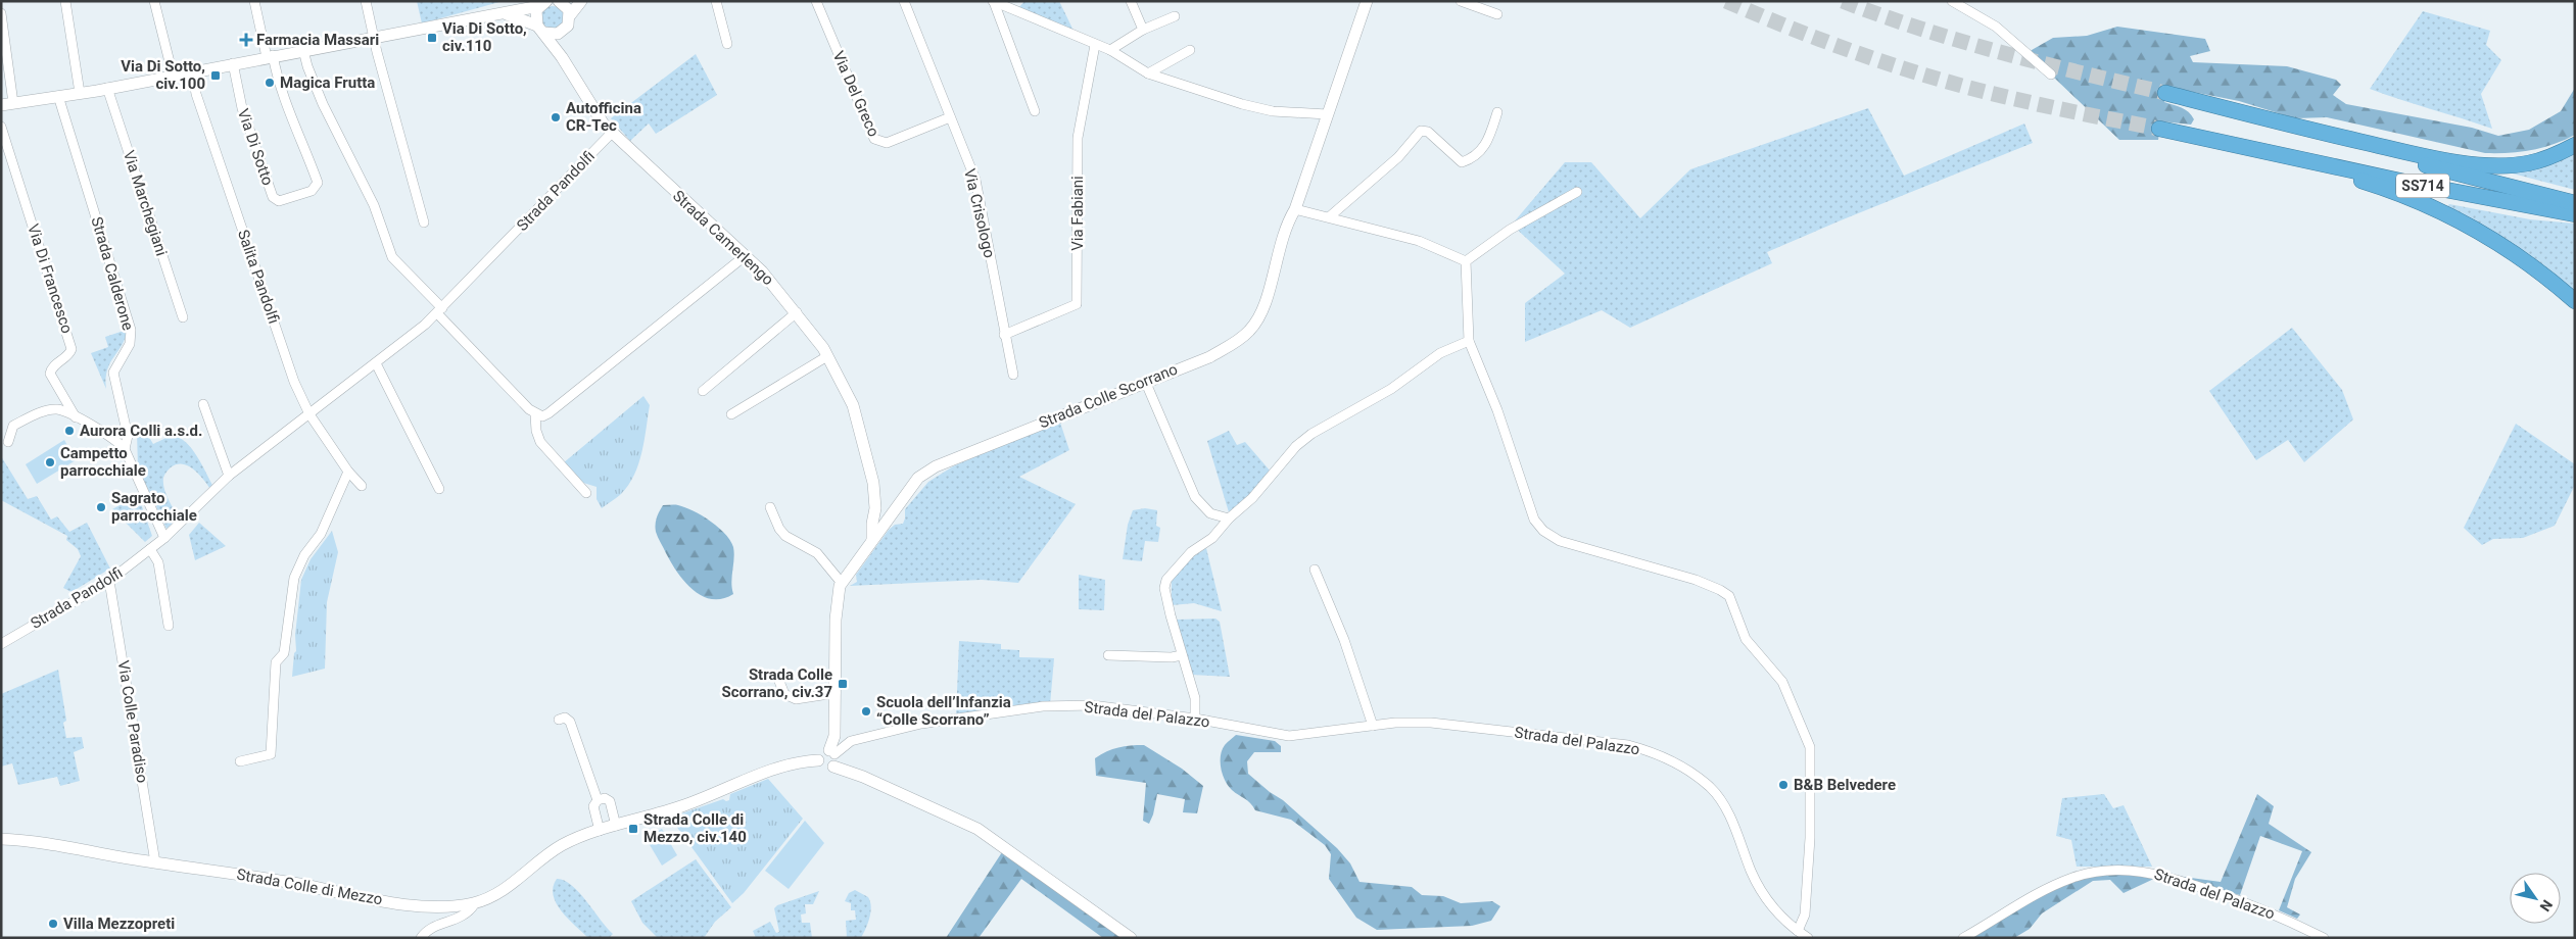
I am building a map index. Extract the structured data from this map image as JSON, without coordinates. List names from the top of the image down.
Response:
{
  "streets": {
    "highway": ["SS714"],
    "street": [
      "Via Del Greco",
      "Via Di Sotto",
      "Strada Pandolfi",
      "Via Marchegiani",
      "Via Crisologo",
      "Via Fabiani",
      "Strada Camerlengo",
      "Strada Calderone",
      "Salita Pandolfi",
      "Via Di Francesco",
      "Strada Colle Scorrano",
      "Strada del Palazzo",
      "Via Colle Paradiso",
      "Strada Colle di Mezzo"
    ]
  },
  "crossings": [
    ["Via Del Greco", "Via Crisologo"],
    ["Strada Pandolfi", "Strada Camerlengo"],
    ["Strada Pandolfi", "Salita Pandolfi"],
    ["Strada Pandolfi", "Via Colle Paradiso"],
    ["Via Crisologo", "Via Fabiani"],
    ["Strada Camerlengo", "Strada Colle Scorrano"],
    ["Strada Colle Scorrano", "Strada del Palazzo"],
    ["Strada Colle Scorrano", "Strada Colle di Mezzo"],
    ["Strada del Palazzo", "Strada Colle di Mezzo"],
    ["Via Colle Paradiso", "Strada Colle di Mezzo"]
  ],
  "places": {
    "transit": [
      "Via Di Sotto, civ.110",
      "Via Di Sotto, civ.100",
      "Strada Colle Scorrano, civ.37",
      "Strada Colle di Mezzo, civ.140"
    ],
    "health": ["Farmacia Massari"],
    "other": [
      "Magica Frutta",
      "Autofficina CR-Tec",
      "Aurora Colli a.s.d.",
      "Campetto parrocchiale",
      "Sagrato parrocchiale",
      "Scuola dell’Infanzia “Colle Scorrano”",
      "B&B Belvedere",
      "Villa Mezzopreti"
    ]
  },
  "north": "bottom right"
}
